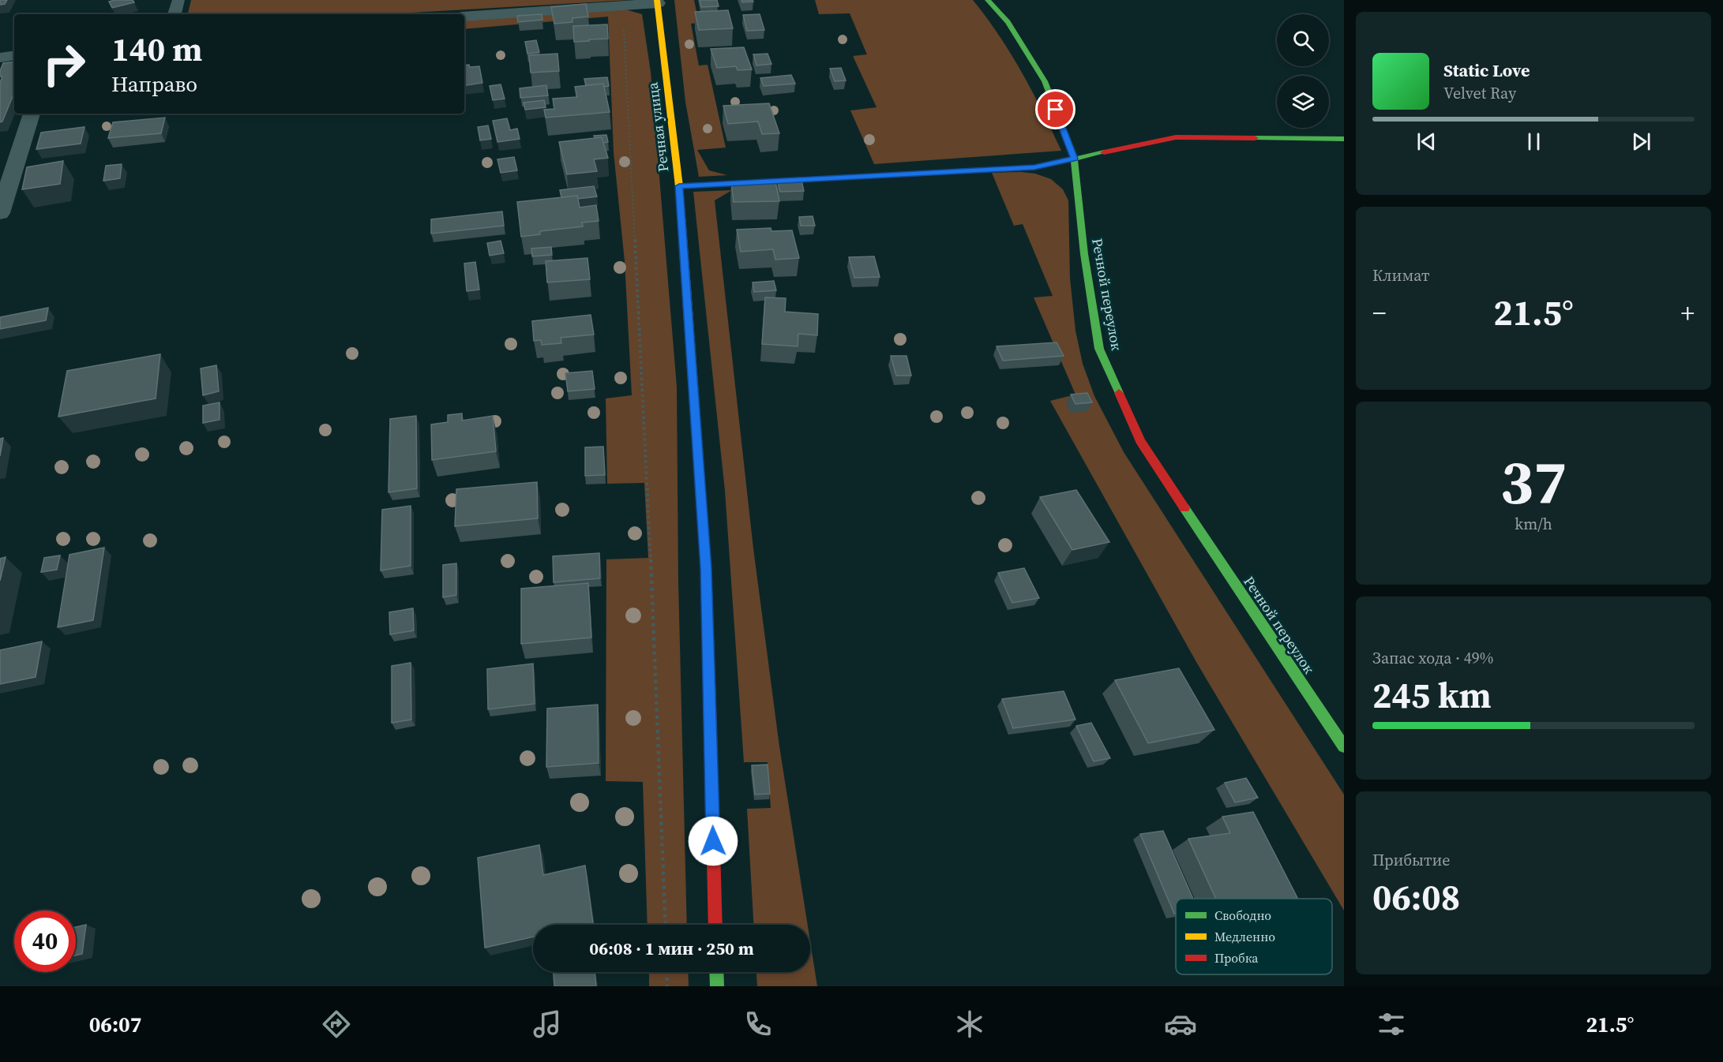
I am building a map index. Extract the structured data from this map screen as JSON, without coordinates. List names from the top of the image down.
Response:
{
  "streets": {
    "street": ["Речная улица", "Речной переулок"]
  },
  "legend": ["Свободно", "Медленно", "Пробка"],
  "page": {
    "turn": ["140 m", "Направо"],
    "song": ["Static Love", "Velvet Ray"],
    "tile": [
      "Климат",
      ["37", "km/h"],
      ["Запас хода · 49%", "245 km"],
      ["Прибытие", "06:08"]
    ],
    "heat": ["−", "21.5°", "+"],
    "limit": "40",
    "trip": "06:08 · 1 мин · 250 m",
    "tabs": ["06:07", "21.5°"]
  }
}
